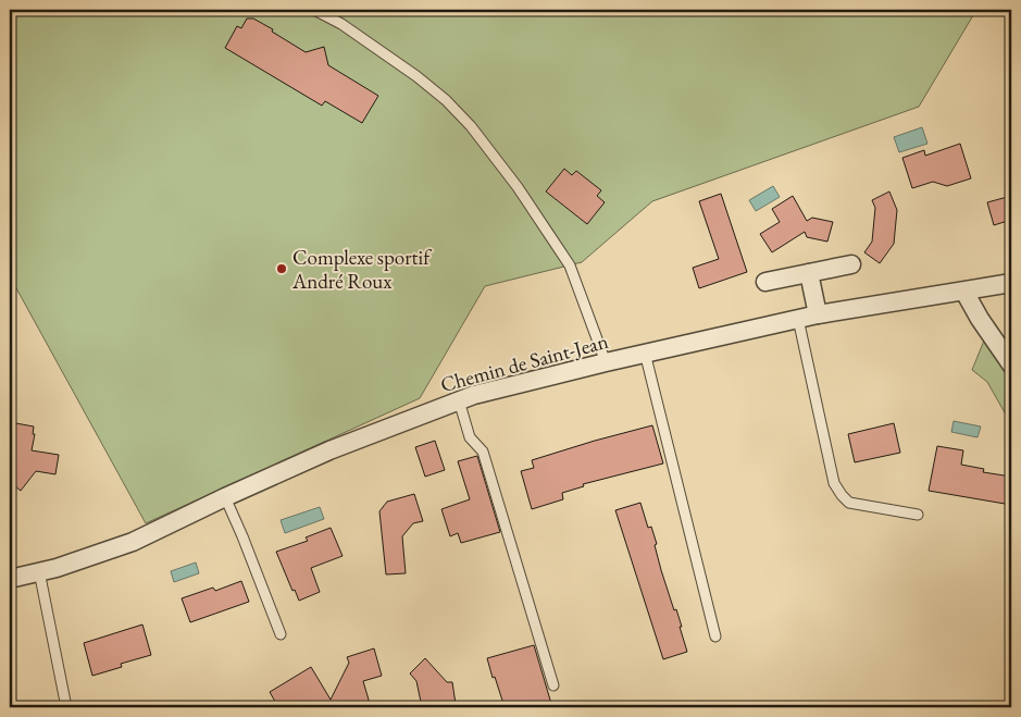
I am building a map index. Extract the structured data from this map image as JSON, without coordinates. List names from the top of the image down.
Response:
{
  "streets": {
    "street": ["Chemin de Saint-Jean"]
  },
  "places": ["Complexe sportif André Roux"]
}
